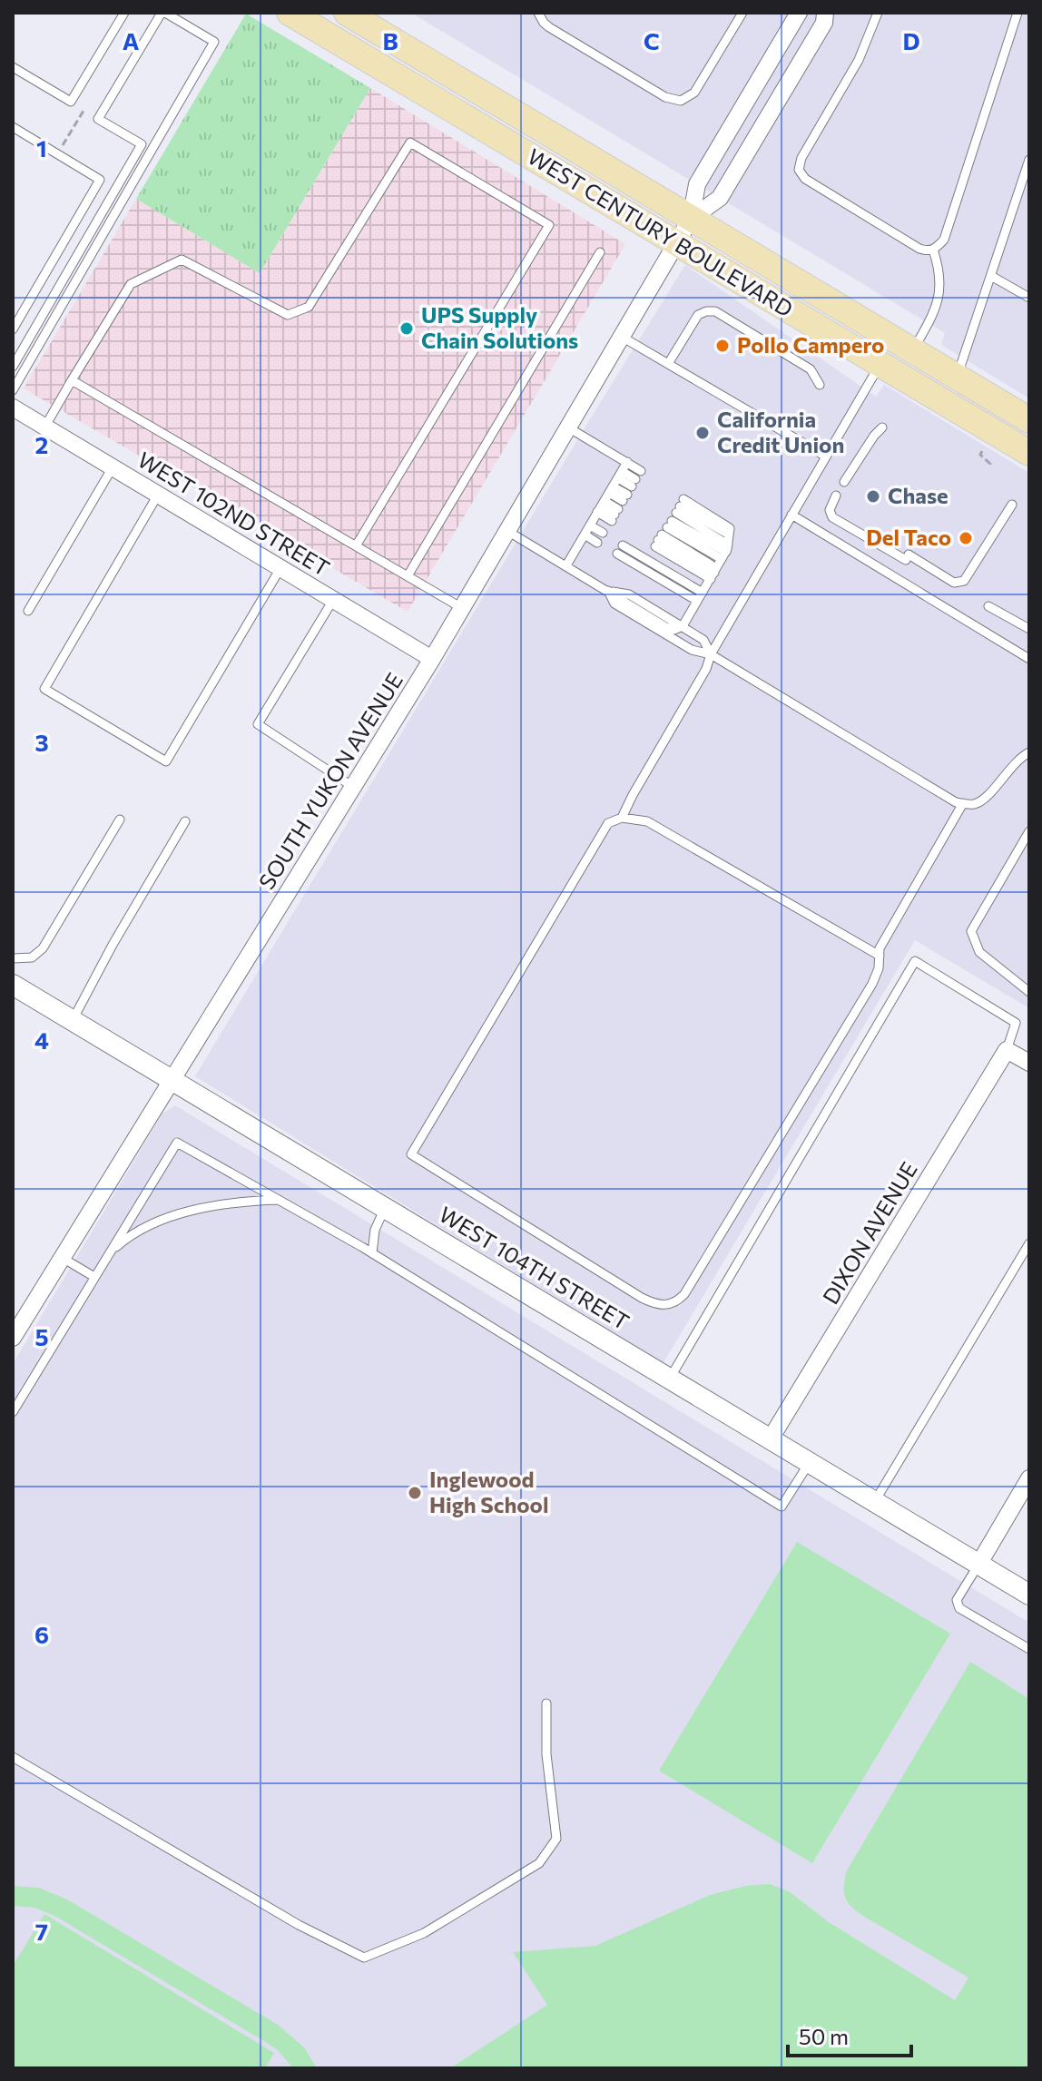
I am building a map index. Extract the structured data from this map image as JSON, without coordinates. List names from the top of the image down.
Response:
{
  "streets": {
    "main road": ["WEST CENTURY BOULEVARD"],
    "street": [
      "WEST 102ND STREET",
      "SOUTH YUKON AVENUE",
      "DIXON AVENUE",
      "WEST 104TH STREET"
    ]
  },
  "crossings": [
    ["WEST CENTURY BOULEVARD", "SOUTH YUKON AVENUE"],
    ["WEST 102ND STREET", "SOUTH YUKON AVENUE"],
    ["SOUTH YUKON AVENUE", "WEST 104TH STREET"],
    ["DIXON AVENUE", "WEST 104TH STREET"]
  ],
  "places": [
    "UPS Supply Chain Solutions",
    "Pollo Campero",
    "California Credit Union",
    "Chase",
    "Del Taco",
    "Inglewood High School"
  ],
  "scale_bar": "50 m",
  "grid": {
    "columns": [
      "A",
      "B",
      "C",
      "D"
    ],
    "rows": [
      "1",
      "2",
      "3",
      "4",
      "5",
      "6",
      "7"
    ]
  }
}
